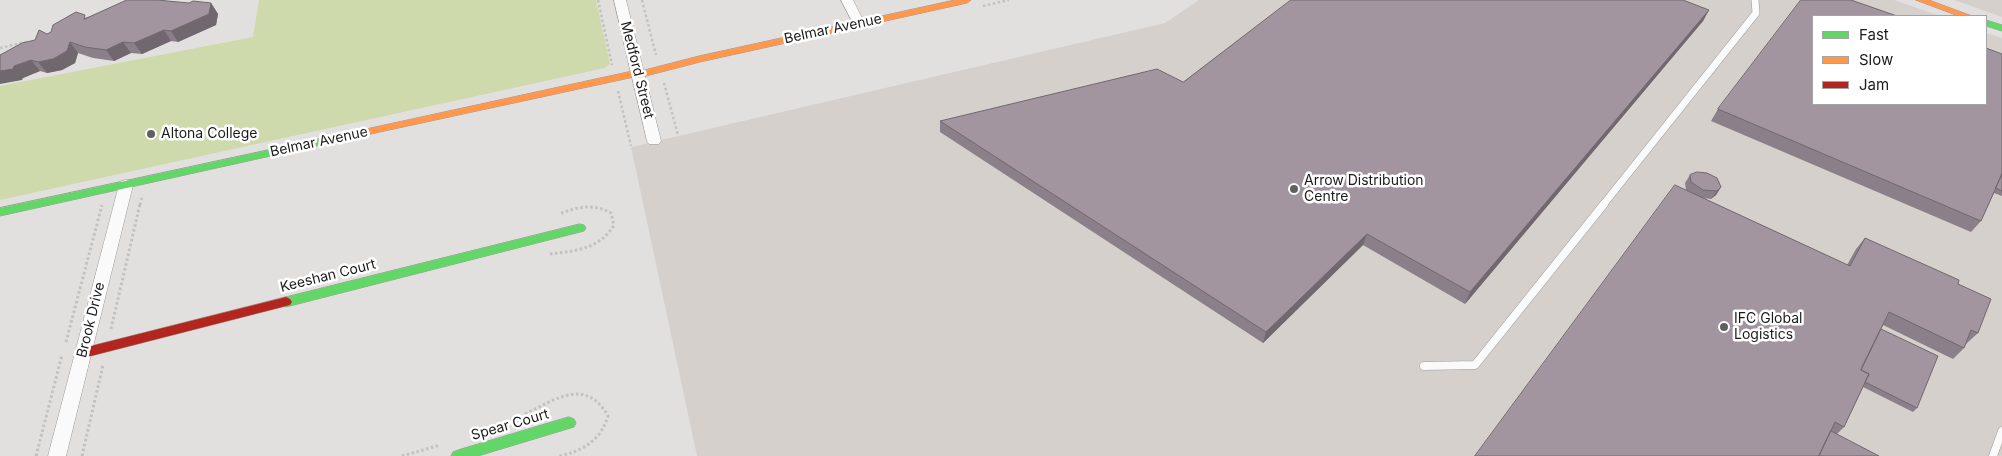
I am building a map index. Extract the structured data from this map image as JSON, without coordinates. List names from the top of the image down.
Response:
{
  "streets": {
    "street": [
      "Belmar Avenue",
      "Medford Street",
      "Keeshan Court",
      "Brook Drive",
      "Spear Court"
    ]
  },
  "crossings": [
    ["Belmar Avenue", "Medford Street"],
    ["Belmar Avenue", "Brook Drive"],
    ["Keeshan Court", "Brook Drive"]
  ],
  "places": ["Altona College", "Arrow Distribution Centre", "IFC Global Logistics"],
  "legend": ["Fast", "Slow", "Jam"]
}
